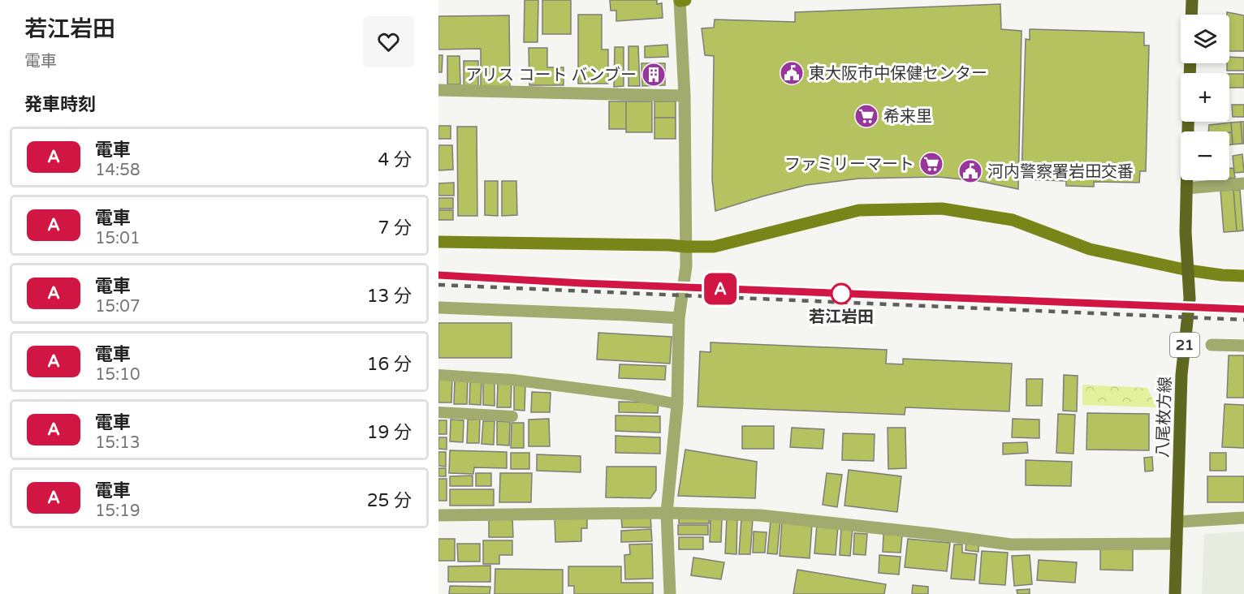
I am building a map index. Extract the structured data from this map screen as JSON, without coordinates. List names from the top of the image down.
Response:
{
  "streets": {
    "main road": ["21", "八尾枚方線"]
  },
  "places": {
    "public building": ["東大阪市中保健センター", "河内警察署岩田交番"],
    "building": ["アリス コート バンブー"],
    "supermarket": ["希来里", "ファミリーマート"],
    "other": ["若江岩田"]
  },
  "page": {
    "heading": [
      ["若江岩田", "電車"],
      "発車時刻"
    ],
    "on_map": "A",
    "map_buttons": ["+", "−"],
    "list": [
      {
        "mark": "A",
        "name": "電車",
        "note": "14:58",
        "value": "4 分"
      },
      {
        "mark": "A",
        "name": "電車",
        "note": "15:01",
        "value": "7 分"
      },
      {
        "mark": "A",
        "name": "電車",
        "note": "15:07",
        "value": "13 分"
      },
      {
        "mark": "A",
        "name": "電車",
        "note": "15:10",
        "value": "16 分"
      },
      {
        "mark": "A",
        "name": "電車",
        "note": "15:13",
        "value": "19 分"
      },
      {
        "mark": "A",
        "name": "電車",
        "note": "15:19",
        "value": "25 分"
      }
    ]
  }
}
